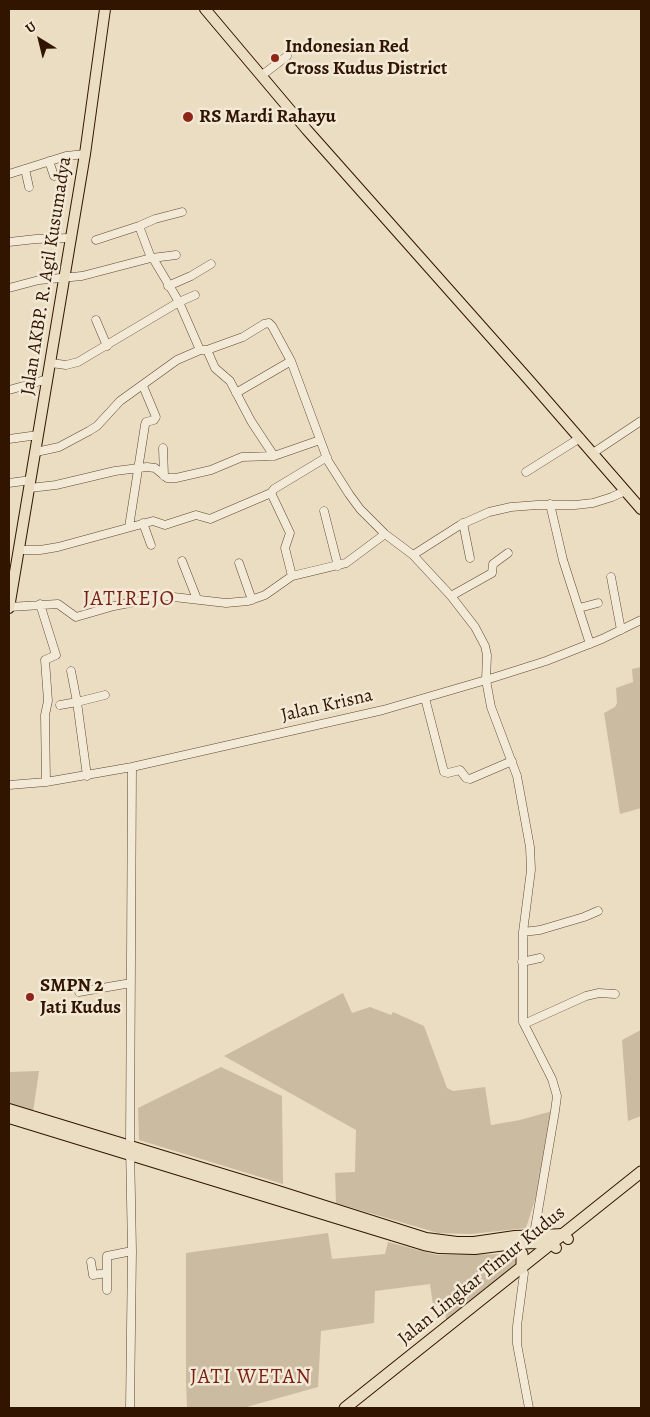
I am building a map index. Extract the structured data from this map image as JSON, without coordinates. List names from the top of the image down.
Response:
{
  "streets": {
    "highway": ["Jalan Lingkar Timur Kudus"],
    "main road": ["Jalan AKBP. R. Agil Kusumadya"],
    "street": ["Jalan Krisna"]
  },
  "districts": ["JATIREJO", "JATI WETAN"],
  "places": ["Indonesian Red Cross Kudus District", "RS Mardi Rahayu", "SMPN 2 Jati Kudus"],
  "north": "top left"
}
